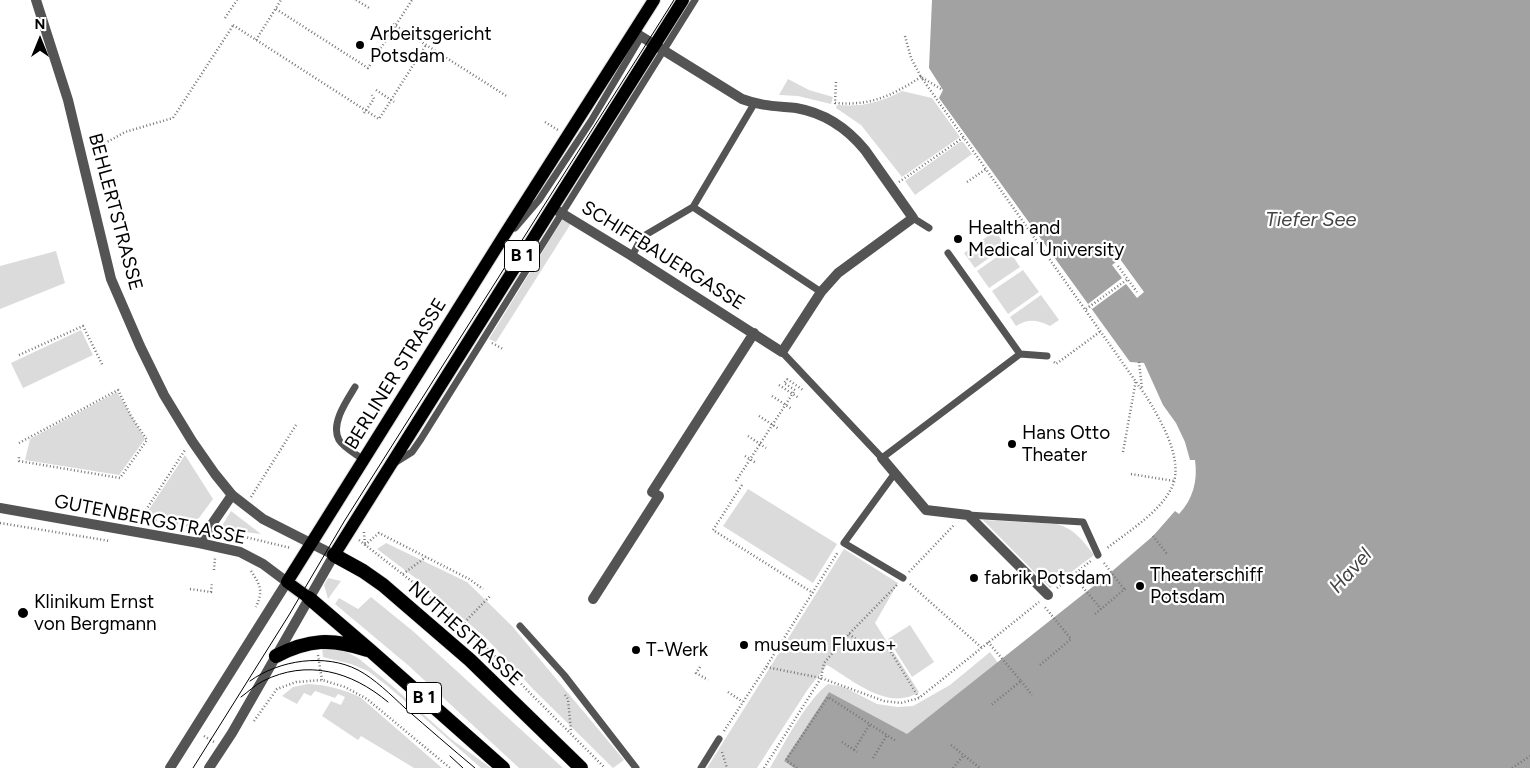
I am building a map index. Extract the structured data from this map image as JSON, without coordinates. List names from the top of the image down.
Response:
{
  "streets": {
    "highway": ["B 1", "NUTHESTRASSE"],
    "main road": ["BERLINER STRASSE"],
    "street": ["BEHLERTSTRASSE", "SCHIFFBAUERGASSE", "GUTENBERGSTRASSE"]
  },
  "crossings": [
    ["BEHLERTSTRASSE", "BERLINER STRASSE"],
    ["BEHLERTSTRASSE", "NUTHESTRASSE"],
    ["B 1", "SCHIFFBAUERGASSE"],
    ["B 1", "BERLINER STRASSE"],
    ["B 1", "GUTENBERGSTRASSE"],
    ["B 1", "NUTHESTRASSE"],
    ["BERLINER STRASSE", "GUTENBERGSTRASSE"],
    ["BERLINER STRASSE", "NUTHESTRASSE"]
  ],
  "water": ["Tiefer See", "Havel"],
  "places": [
    "Arbeitsgericht Potsdam",
    "Health and Medical University",
    "Hans Otto Theater",
    "fabrik Potsdam",
    "Theaterschiff Potsdam",
    "Klinikum Ernst von Bergmann",
    "museum Fluxus+",
    "T-Werk"
  ],
  "north": "top"
}
